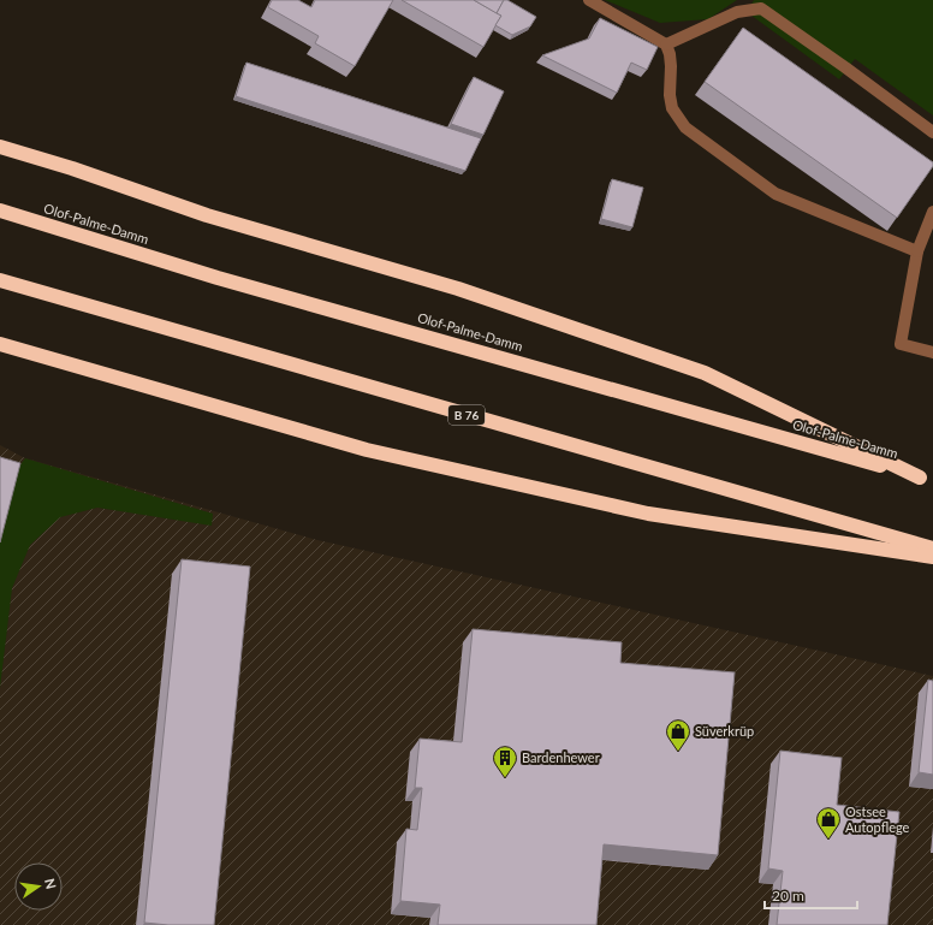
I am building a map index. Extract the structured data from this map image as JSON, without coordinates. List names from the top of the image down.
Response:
{
  "streets": {
    "highway": ["Olof-Palme-Damm", "B 76"]
  },
  "places": {
    "shop": ["Süverkrüp", "Ostsee Autopflege"],
    "building": ["Bardenhewer"]
  },
  "scale_bar": "20 m",
  "north": "right"
}
